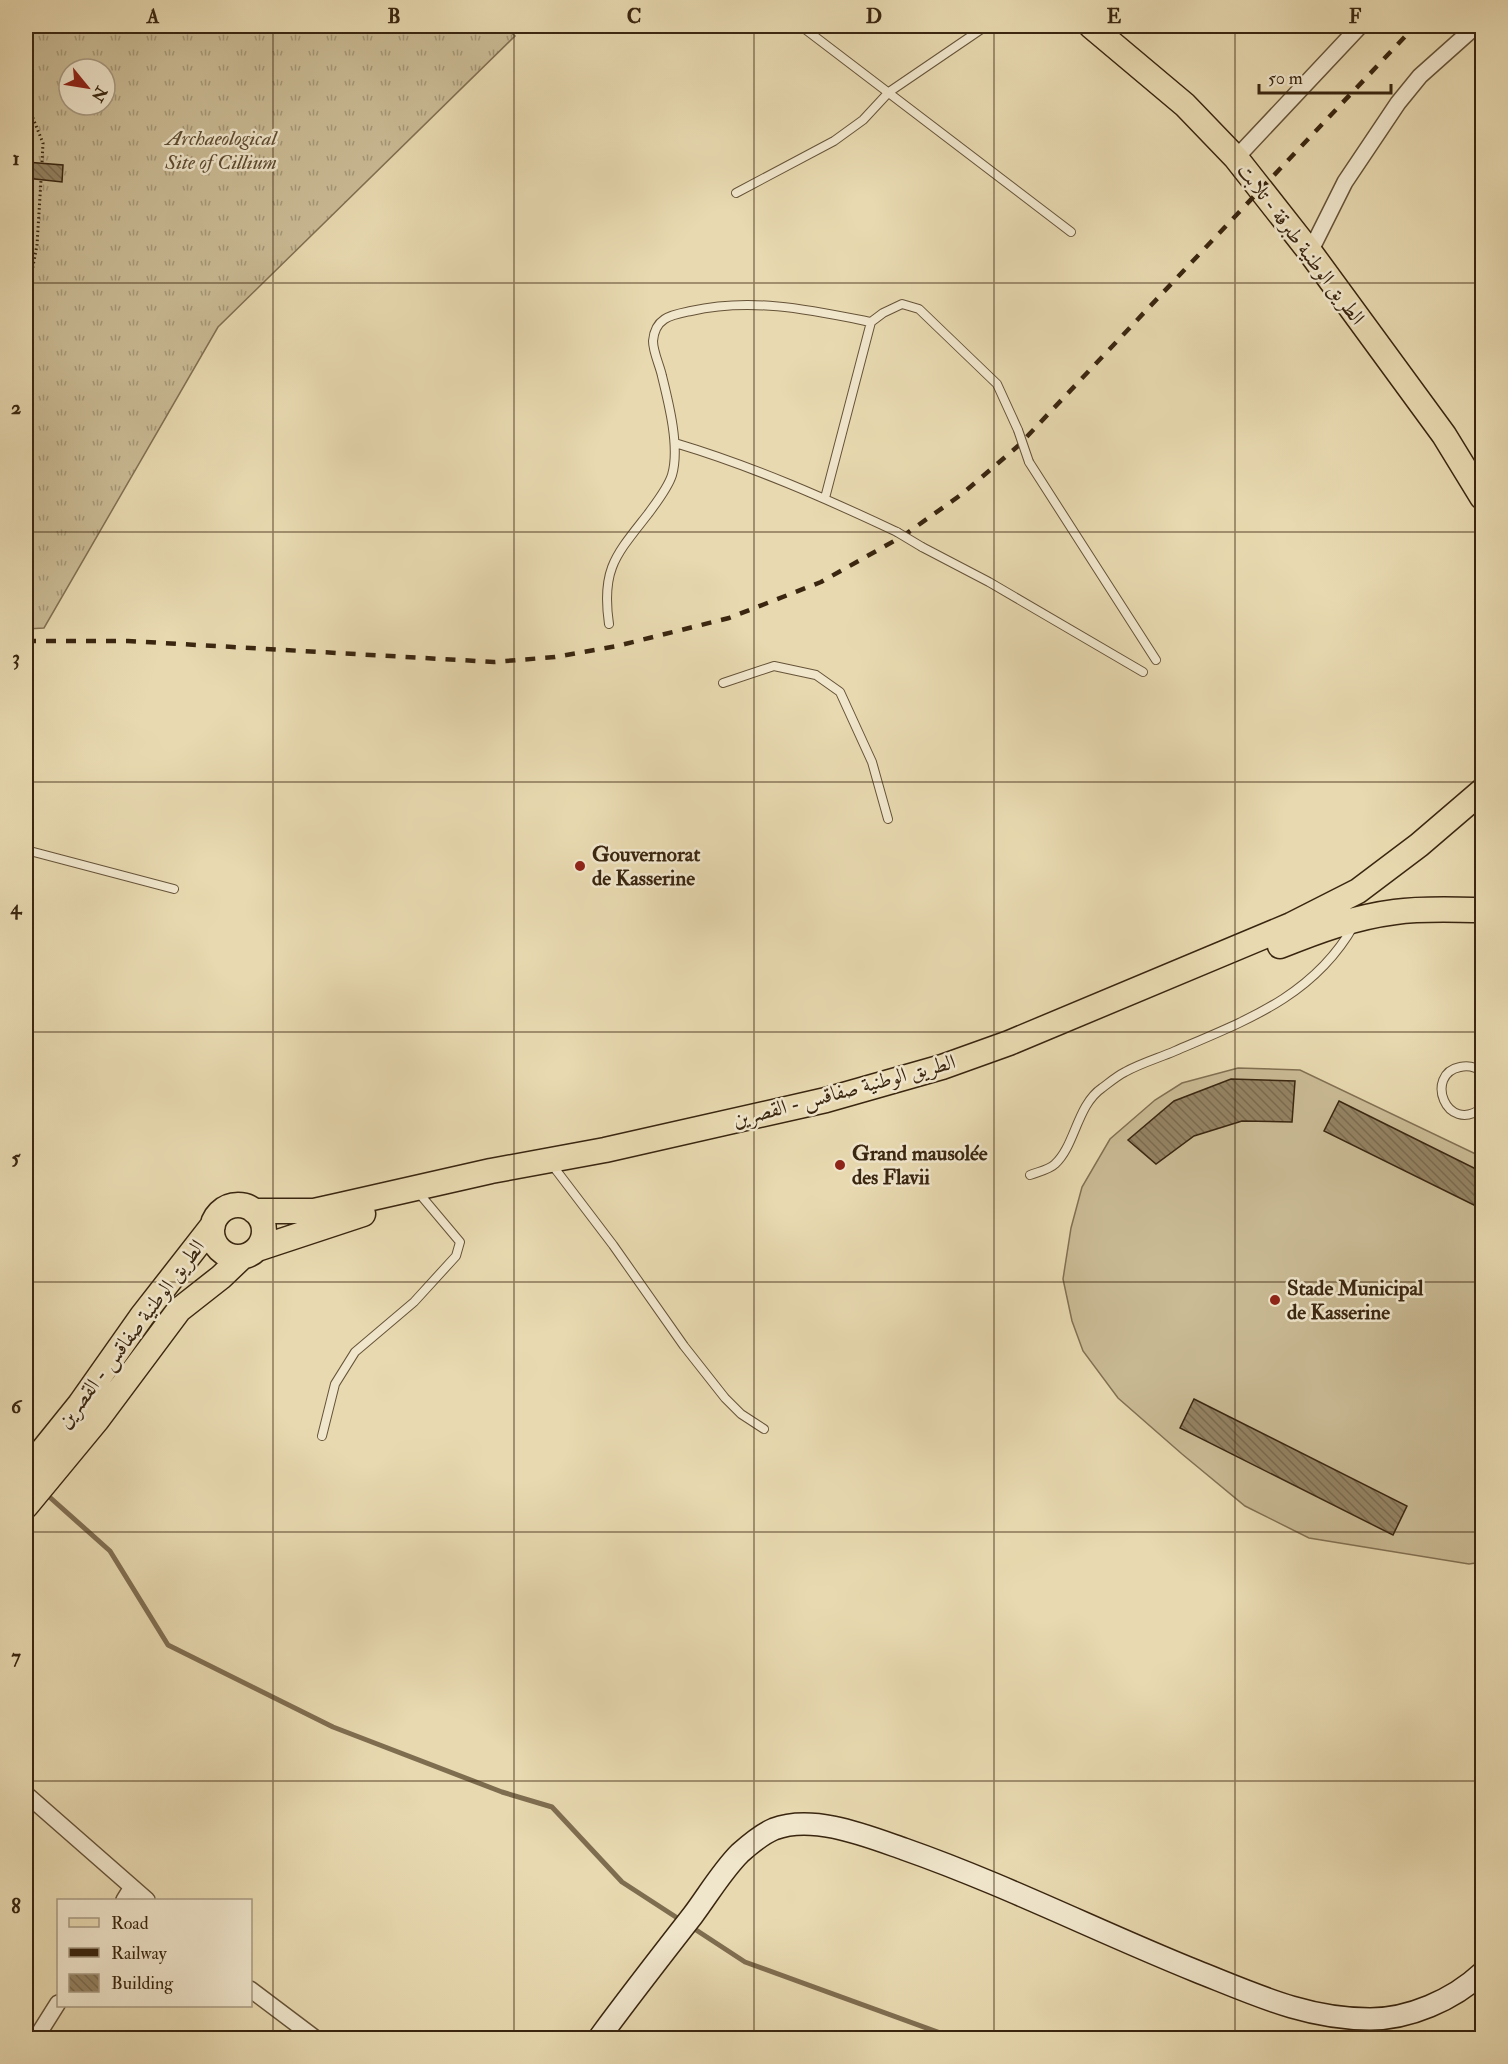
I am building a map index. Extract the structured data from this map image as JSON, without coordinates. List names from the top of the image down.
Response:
{
  "streets": {
    "main road": ["الطريق الوطنية طبرقة - تلابت", "الطريق الوطنية صفاقس - القصرين"]
  },
  "parks": ["Archaeological Site of Cillium"],
  "places": ["Gouvernorat de Kasserine", "Grand mausolée des Flavii", "Stade Municipal de Kasserine"],
  "legend": ["Road", "Railway", "Building"],
  "scale_bar": "50 m",
  "north": "bottom right",
  "grid": {
    "columns": [
      "A",
      "B",
      "C",
      "D",
      "E",
      "F"
    ],
    "rows": [
      "1",
      "2",
      "3",
      "4",
      "5",
      "6",
      "7",
      "8"
    ]
  }
}
